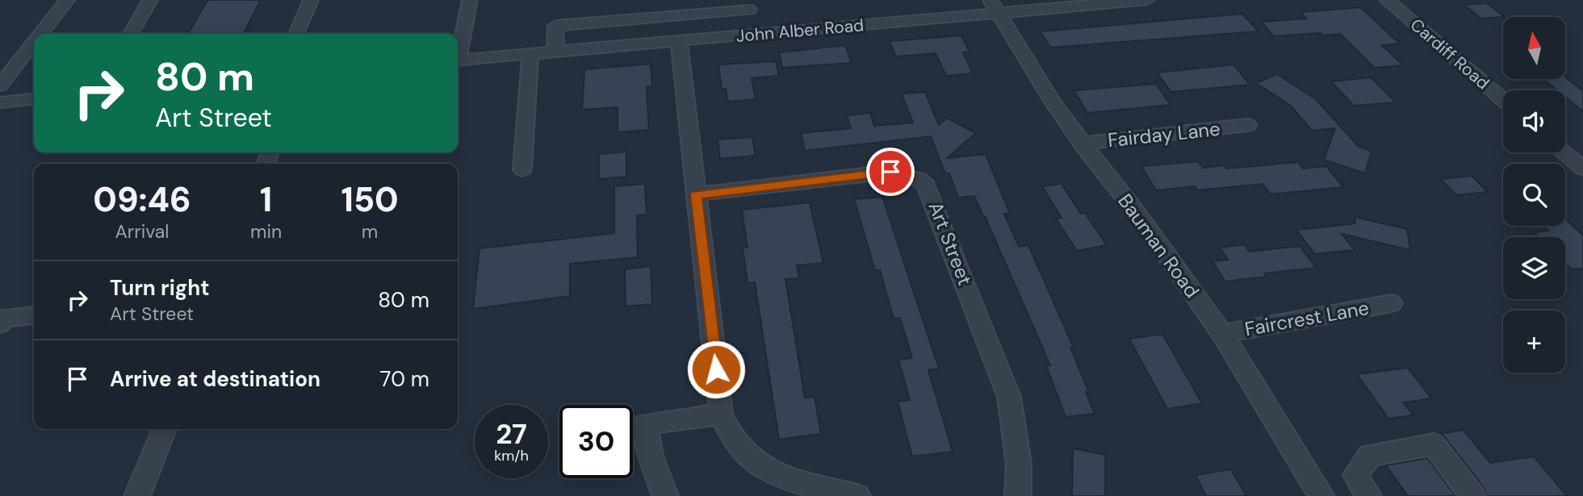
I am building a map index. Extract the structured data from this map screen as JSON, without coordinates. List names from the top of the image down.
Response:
{
  "streets": {
    "street": [
      "John Alber Road",
      "Cardiff Road",
      "Fairday Lane",
      "Art Street",
      "Bauman Road",
      "Faircrest Lane"
    ]
  },
  "crossings": [
    ["John Alber Road", "Bauman Road"],
    ["Fairday Lane", "Bauman Road"],
    ["Bauman Road", "Faircrest Lane"]
  ],
  "north": "top",
  "page": {
    "map_buttons": "+",
    "turn": ["80 m", "Art Street"],
    "eta": [
      "09:46",
      "Arrival",
      "1",
      "min",
      "150",
      "m"
    ],
    "list": [
      {
        "name": "Turn right",
        "note": "Art Street",
        "value": "80 m"
      },
      {
        "name": "Arrive at destination",
        "value": "70 m"
      }
    ],
    "speed": "27 km/h",
    "limit": "30"
  }
}
